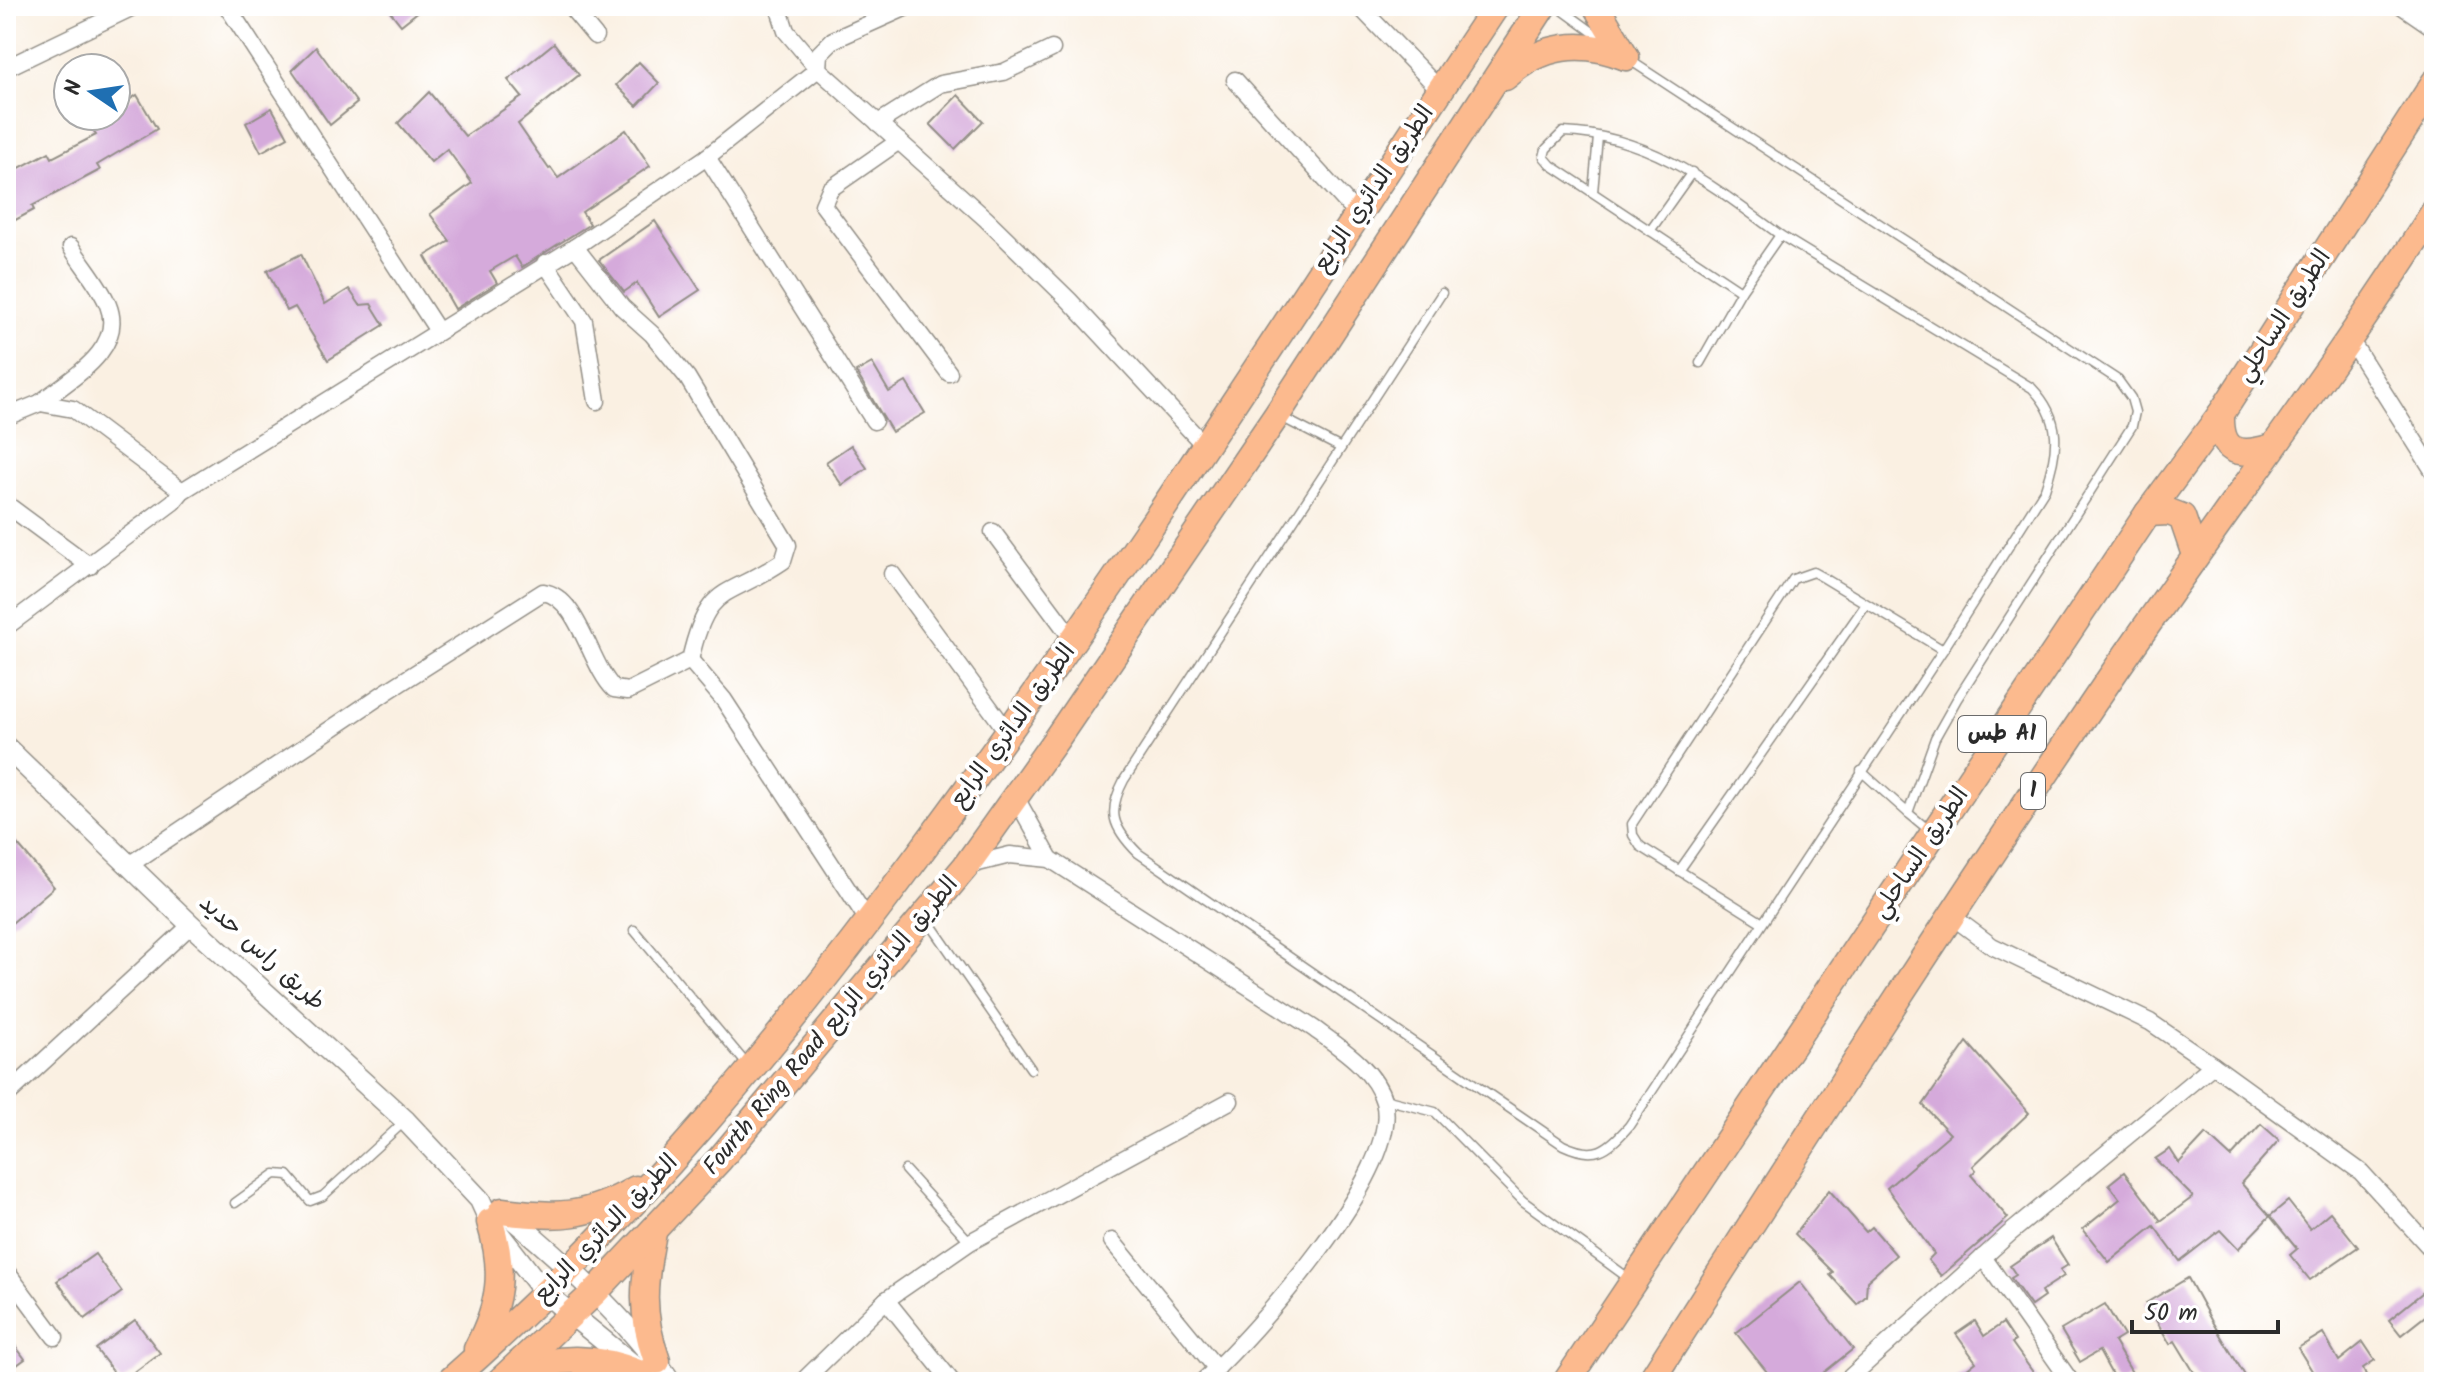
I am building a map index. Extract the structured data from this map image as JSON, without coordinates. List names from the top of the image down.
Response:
{
  "streets": {
    "main road": [
      "الطريق الدائري الرابع",
      "الطريق الساحلي",
      "طس A1",
      "1",
      "Fourth Ring Road الطريق الدائري الرابع"
    ],
    "street": ["طريق راس حديد"]
  },
  "crossings": [
    ["الطريق الدائري الرابع", "طريق راس حديد"],
    ["الطريق الدائري الرابع", "Fourth Ring Road الطريق الدائري الرابع"],
    ["طريق راس حديد", "Fourth Ring Road الطريق الدائري الرابع"]
  ],
  "scale_bar": "50 m",
  "north": "left"
}
